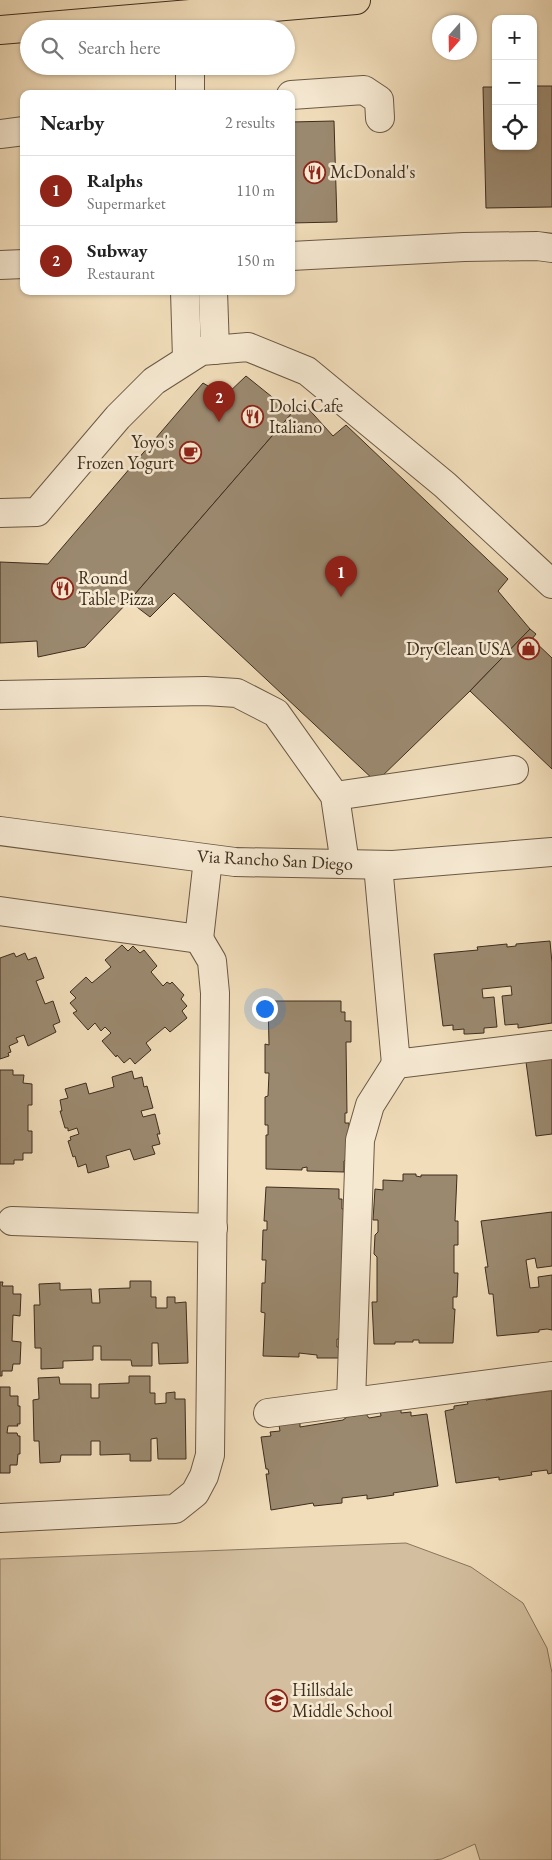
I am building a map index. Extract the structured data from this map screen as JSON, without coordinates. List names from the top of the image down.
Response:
{
  "streets": {
    "street": ["Via Rancho San Diego"]
  },
  "places": {
    "restaurant": ["McDonald's", "Dolci Cafe Italiano", "Round Table Pizza"],
    "cafe": ["Yoyo's Frozen Yogurt"],
    "shop": ["DryClean USA"],
    "school or university": ["Hillsdale Middle School"]
  },
  "north": "bottom",
  "page": {
    "map_buttons": ["+", "−"],
    "search": "Search here",
    "heading": ["Nearby", "2 results"],
    "list": [
      {
        "mark": "1",
        "name": "Ralphs",
        "note": "Supermarket",
        "value": "110 m"
      },
      {
        "mark": "2",
        "name": "Subway",
        "note": "Restaurant",
        "value": "150 m"
      }
    ],
    "pins": ["2", "1"]
  }
}
